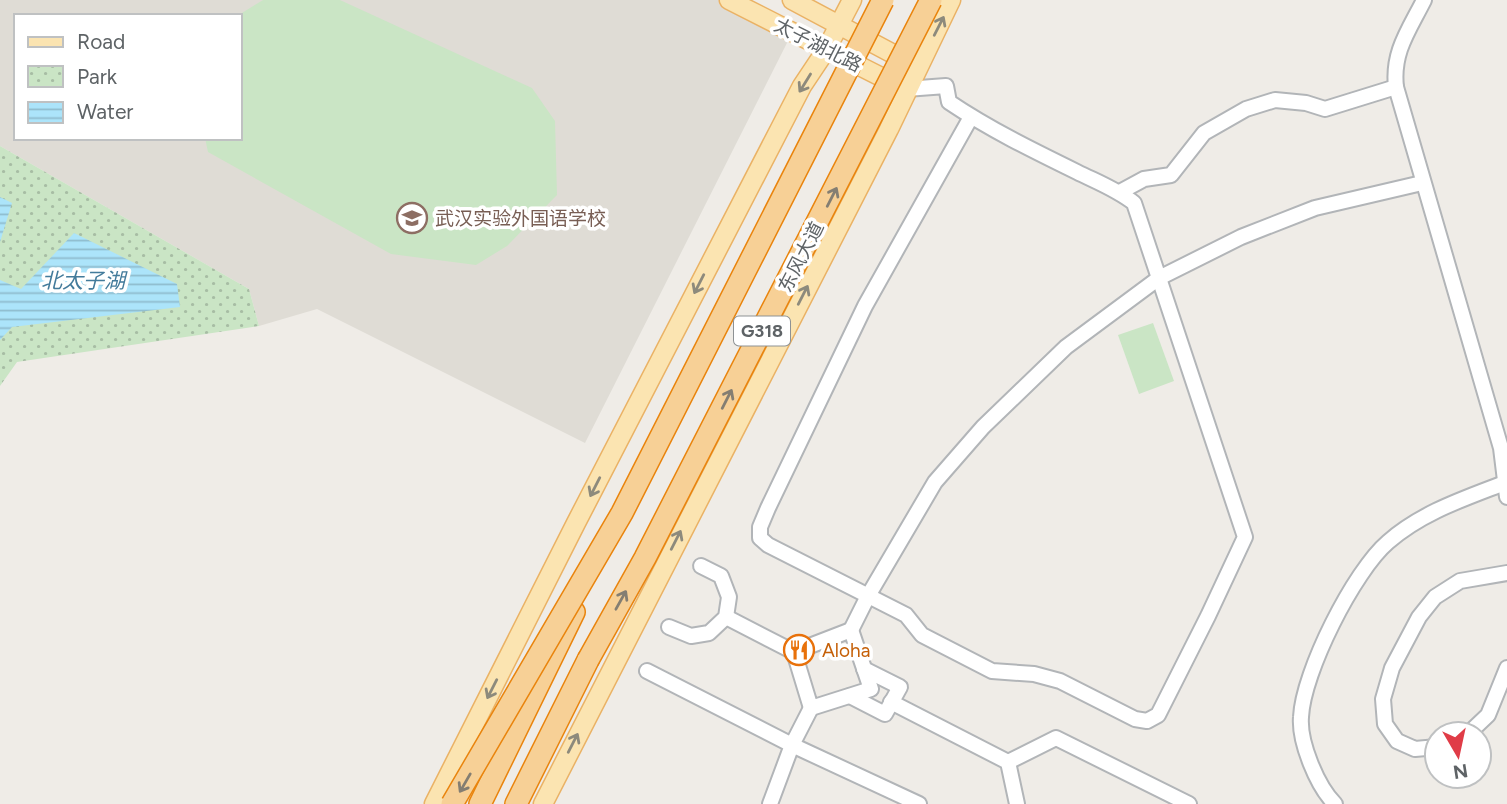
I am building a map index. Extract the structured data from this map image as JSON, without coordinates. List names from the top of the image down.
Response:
{
  "streets": {
    "highway": ["东风大道", "G318"],
    "main road": ["太子湖北路"]
  },
  "crossings": [
    ["东风大道", "G318"]
  ],
  "water": ["北太子湖"],
  "places": {
    "school or university": ["武汉实验外国语学校"],
    "restaurant": ["Aloha"]
  },
  "legend": ["Road", "Park", "Water"],
  "north": "bottom"
}
